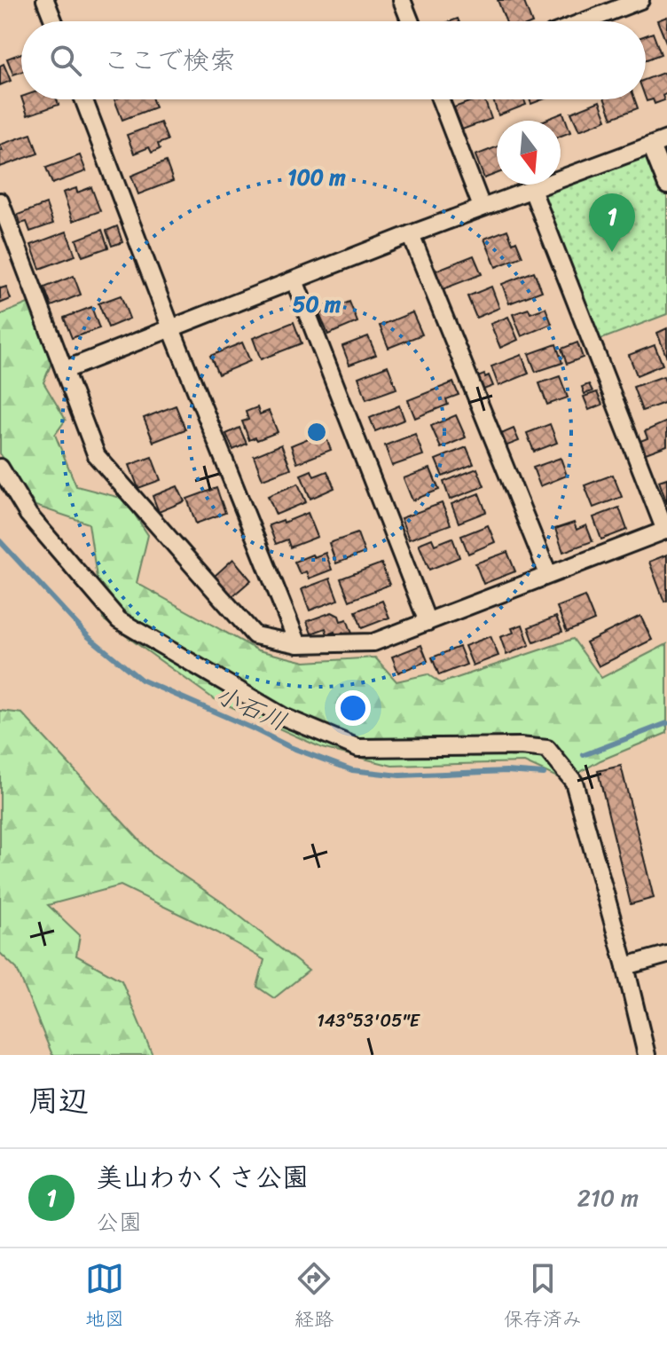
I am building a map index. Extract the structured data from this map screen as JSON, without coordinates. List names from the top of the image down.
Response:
{
  "water": ["小石川"],
  "north": "bottom",
  "page": {
    "search": "ここで検索",
    "pins": "1",
    "heading": "周辺",
    "list": [
      {
        "mark": "1",
        "name": "美山わかくさ公園",
        "note": "公園",
        "value": "210 m"
      }
    ],
    "nav": ["地図", "経路", "保存済み"]
  },
  "coordinates": ["143°53'05\"E"],
  "rings": ["100 m", "50 m"]
}
